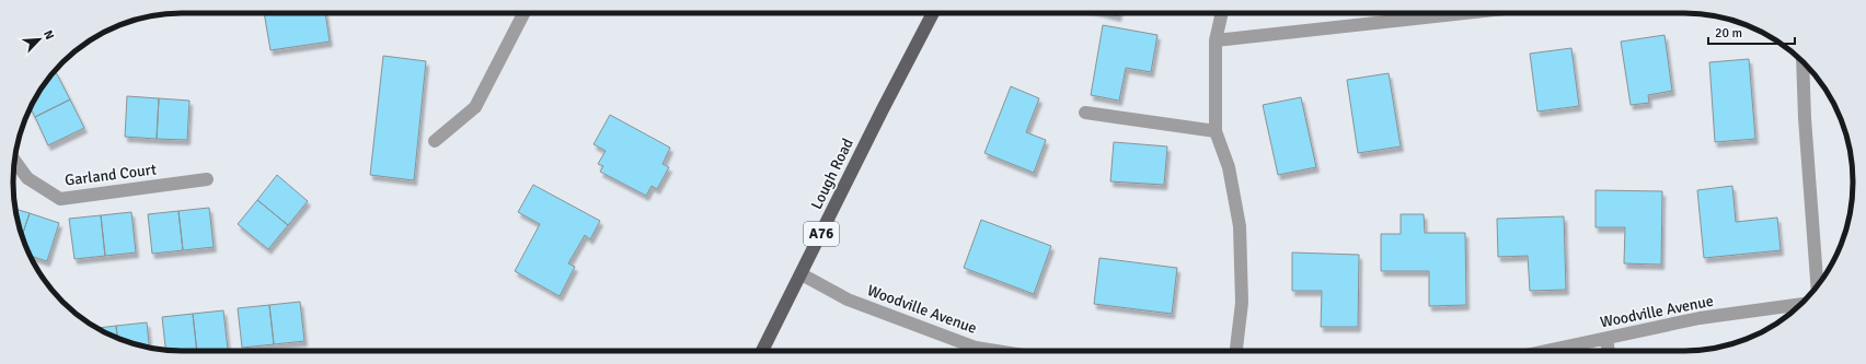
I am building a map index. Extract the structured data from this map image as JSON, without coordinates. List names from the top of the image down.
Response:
{
  "streets": {
    "main road": ["Lough Road", "A76"],
    "street": ["Garland Court", "Woodville Avenue"]
  },
  "crossings": [
    ["Lough Road", "Woodville Avenue"]
  ],
  "scale_bar": "20 m",
  "north": "top right"
}
